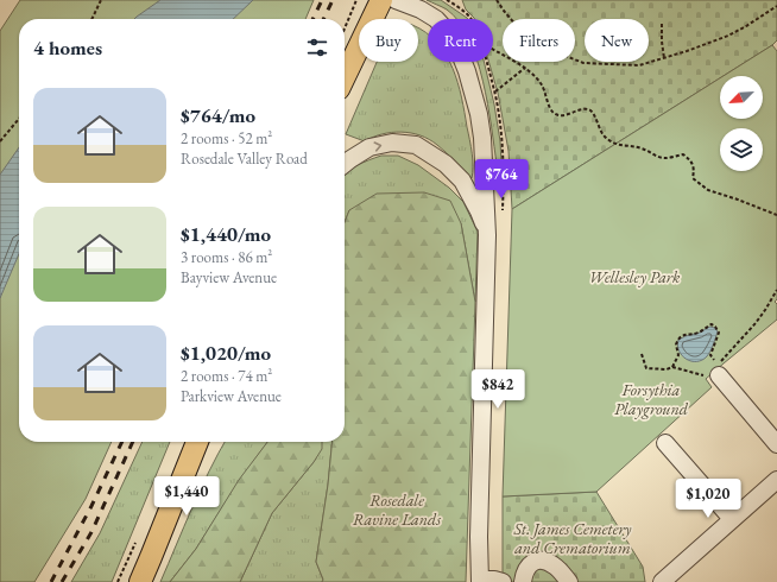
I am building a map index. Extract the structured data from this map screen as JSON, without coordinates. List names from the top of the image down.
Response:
{
  "parks": [
    "Wellesley Park",
    "Forsythia Playground",
    "Rosedale Ravine Lands",
    "St. James Cemetery and Crematorium"
  ],
  "north": "bottom left",
  "page": {
    "chip": [
      "Buy",
      "Rent",
      "Filters",
      "New"
    ],
    "heading": "4 homes",
    "list": [
      {
        "name": "$764/mo",
        "note": "2 rooms · 52 m² · Rosedale Valley Road"
      },
      {
        "name": "$1,440/mo",
        "note": "3 rooms · 86 m² · Bayview Avenue"
      },
      {
        "name": "$1,020/mo",
        "note": "2 rooms · 74 m² · Parkview Avenue"
      }
    ],
    "price": [
      "$764",
      "$842",
      "$1,440",
      "$1,020"
    ]
  }
}
